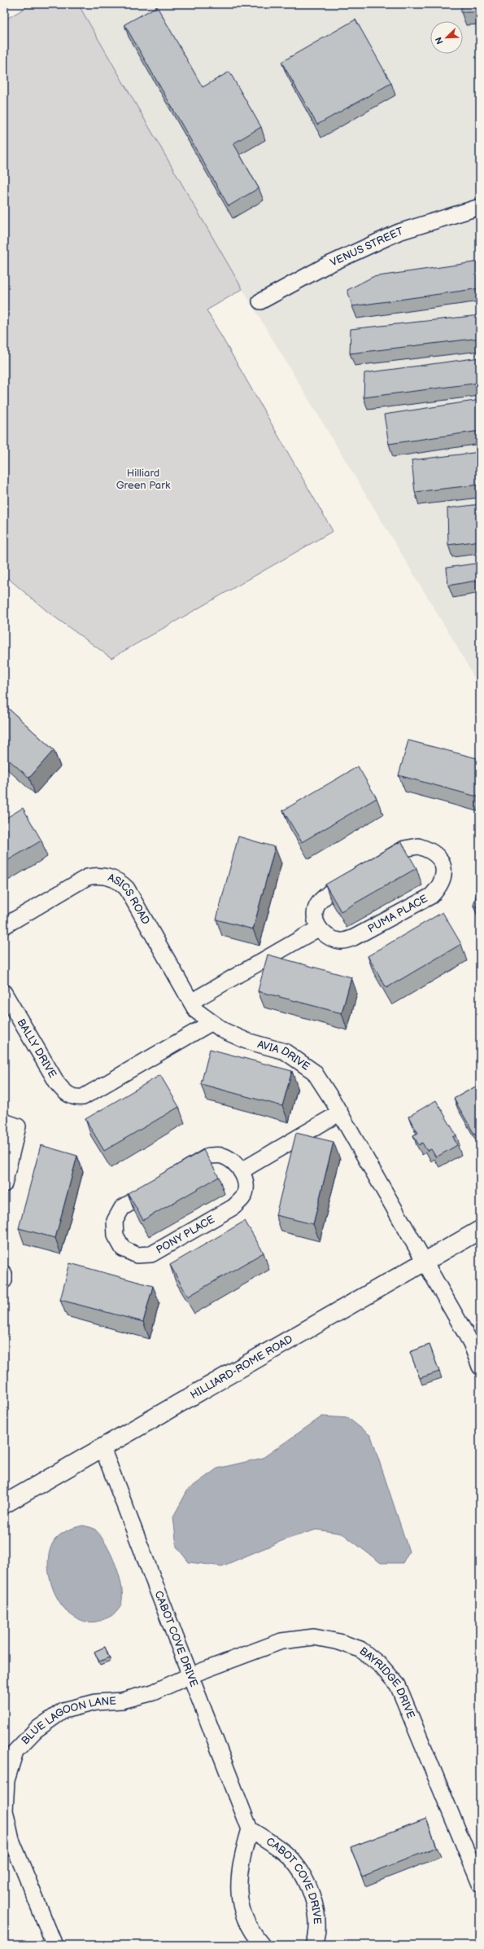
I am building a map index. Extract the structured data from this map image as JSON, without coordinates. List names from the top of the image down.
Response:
{
  "streets": {
    "main road": ["HILLIARD-ROME ROAD"],
    "street": [
      "VENUS STREET",
      "ASICS ROAD",
      "PUMA PLACE",
      "BALLY DRIVE",
      "AVIA DRIVE",
      "PONY PLACE",
      "CABOT COVE DRIVE",
      "BAYRIDGE DRIVE",
      "BLUE LAGOON LANE"
    ]
  },
  "crossings": [
    ["ASICS ROAD", "BALLY DRIVE"],
    ["ASICS ROAD", "AVIA DRIVE"],
    ["BALLY DRIVE", "AVIA DRIVE"],
    ["AVIA DRIVE", "HILLIARD-ROME ROAD"],
    ["HILLIARD-ROME ROAD", "CABOT COVE DRIVE"],
    ["CABOT COVE DRIVE", "BAYRIDGE DRIVE"],
    ["CABOT COVE DRIVE", "BLUE LAGOON LANE"],
    ["BAYRIDGE DRIVE", "BLUE LAGOON LANE"]
  ],
  "parks": ["Hilliard Green Park"],
  "north": "bottom left"
}
